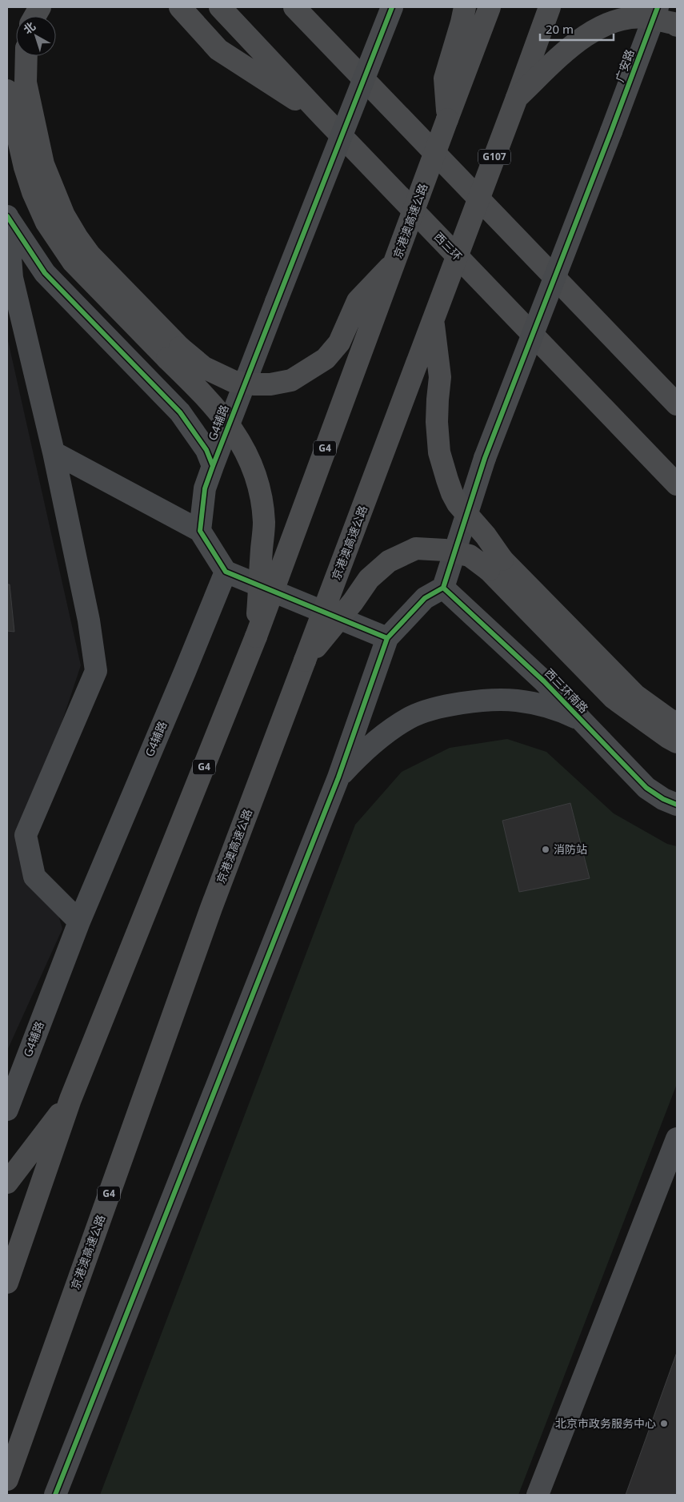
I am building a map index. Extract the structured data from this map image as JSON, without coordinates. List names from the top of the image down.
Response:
{
  "streets": {
    "highway": [
      "G107",
      "京港澳高速公路",
      "西三环",
      "G4"
    ],
    "street": ["广安路", "G4辅路", "西三环南路"]
  },
  "crossings": [
    ["广安路", "西三环南路"],
    ["G107", "京港澳高速公路"]
  ],
  "places": ["消防站", "北京市政务服务中心"],
  "scale_bar": "20 m",
  "north": "top left"
}
